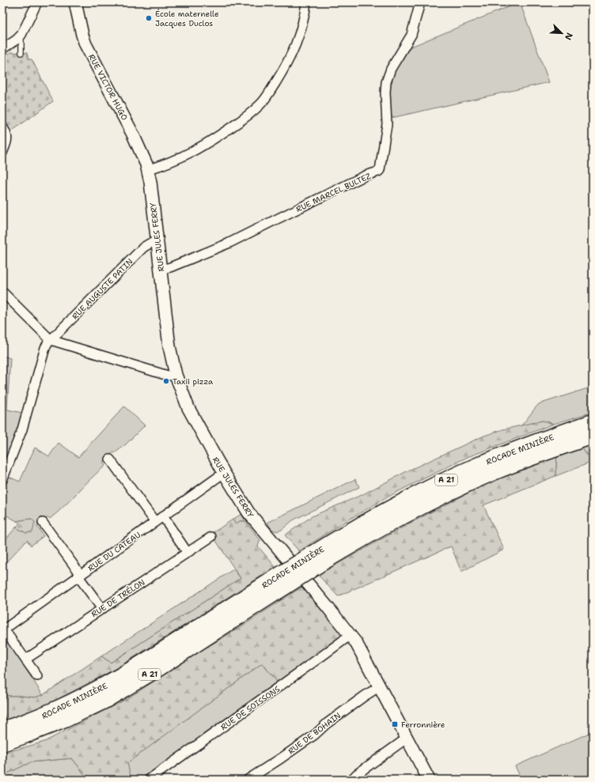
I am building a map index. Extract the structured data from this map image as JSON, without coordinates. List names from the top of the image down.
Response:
{
  "streets": {
    "highway": ["ROCADE MINIÈRE", "A 21"],
    "street": [
      "RUE VICTOR HUGO",
      "RUE MARCEL BULTEZ",
      "RUE JULES FERRY",
      "RUE AUGUSTE PATIN",
      "RUE DU CATEAU",
      "RUE DE TRÉLON",
      "RUE DE SOISSONS",
      "RUE DE BOHAIN"
    ]
  },
  "crossings": [
    ["RUE VICTOR HUGO", "RUE JULES FERRY"],
    ["RUE MARCEL BULTEZ", "RUE JULES FERRY"],
    ["RUE JULES FERRY", "RUE AUGUSTE PATIN"],
    ["RUE JULES FERRY", "RUE DU CATEAU"],
    ["RUE JULES FERRY", "RUE DE SOISSONS"],
    ["RUE JULES FERRY", "RUE DE BOHAIN"]
  ],
  "places": {
    "other": ["École maternelle Jacques Duclos", "Taxii pizza"],
    "transit": ["Ferronnière"]
  },
  "north": "bottom right"
}
